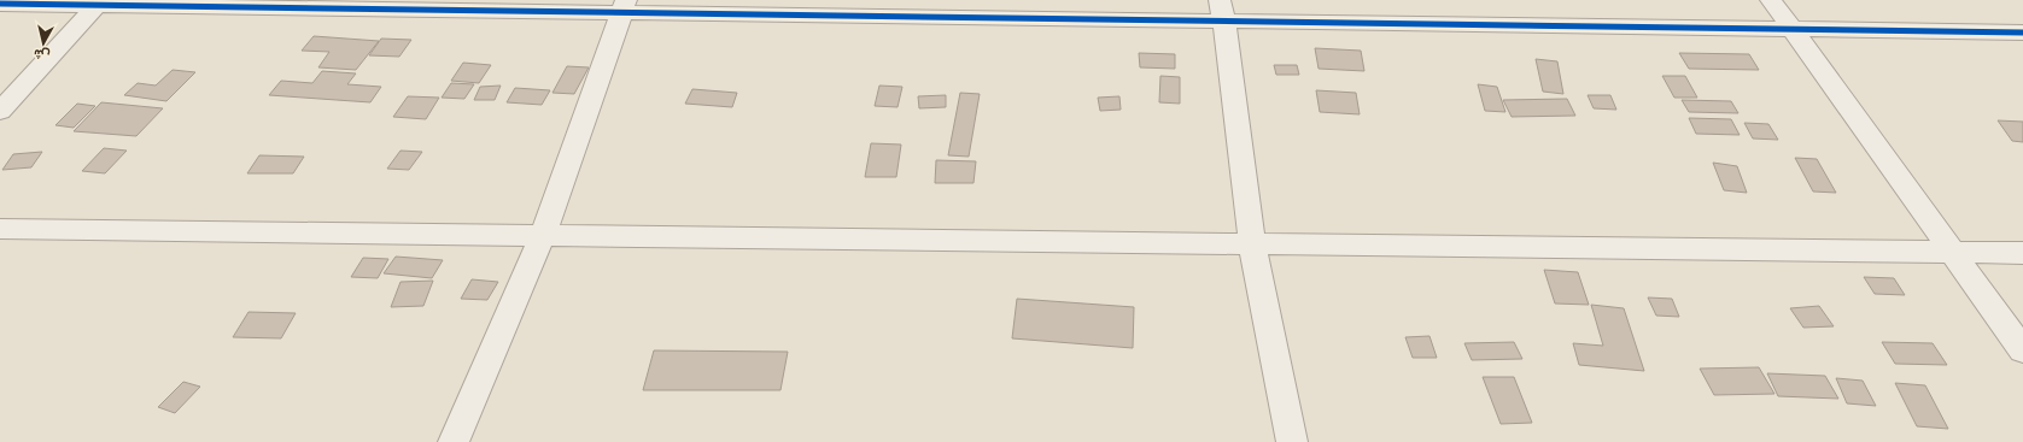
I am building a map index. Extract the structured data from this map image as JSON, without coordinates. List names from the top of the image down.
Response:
{
  "north": "bottom"
}
